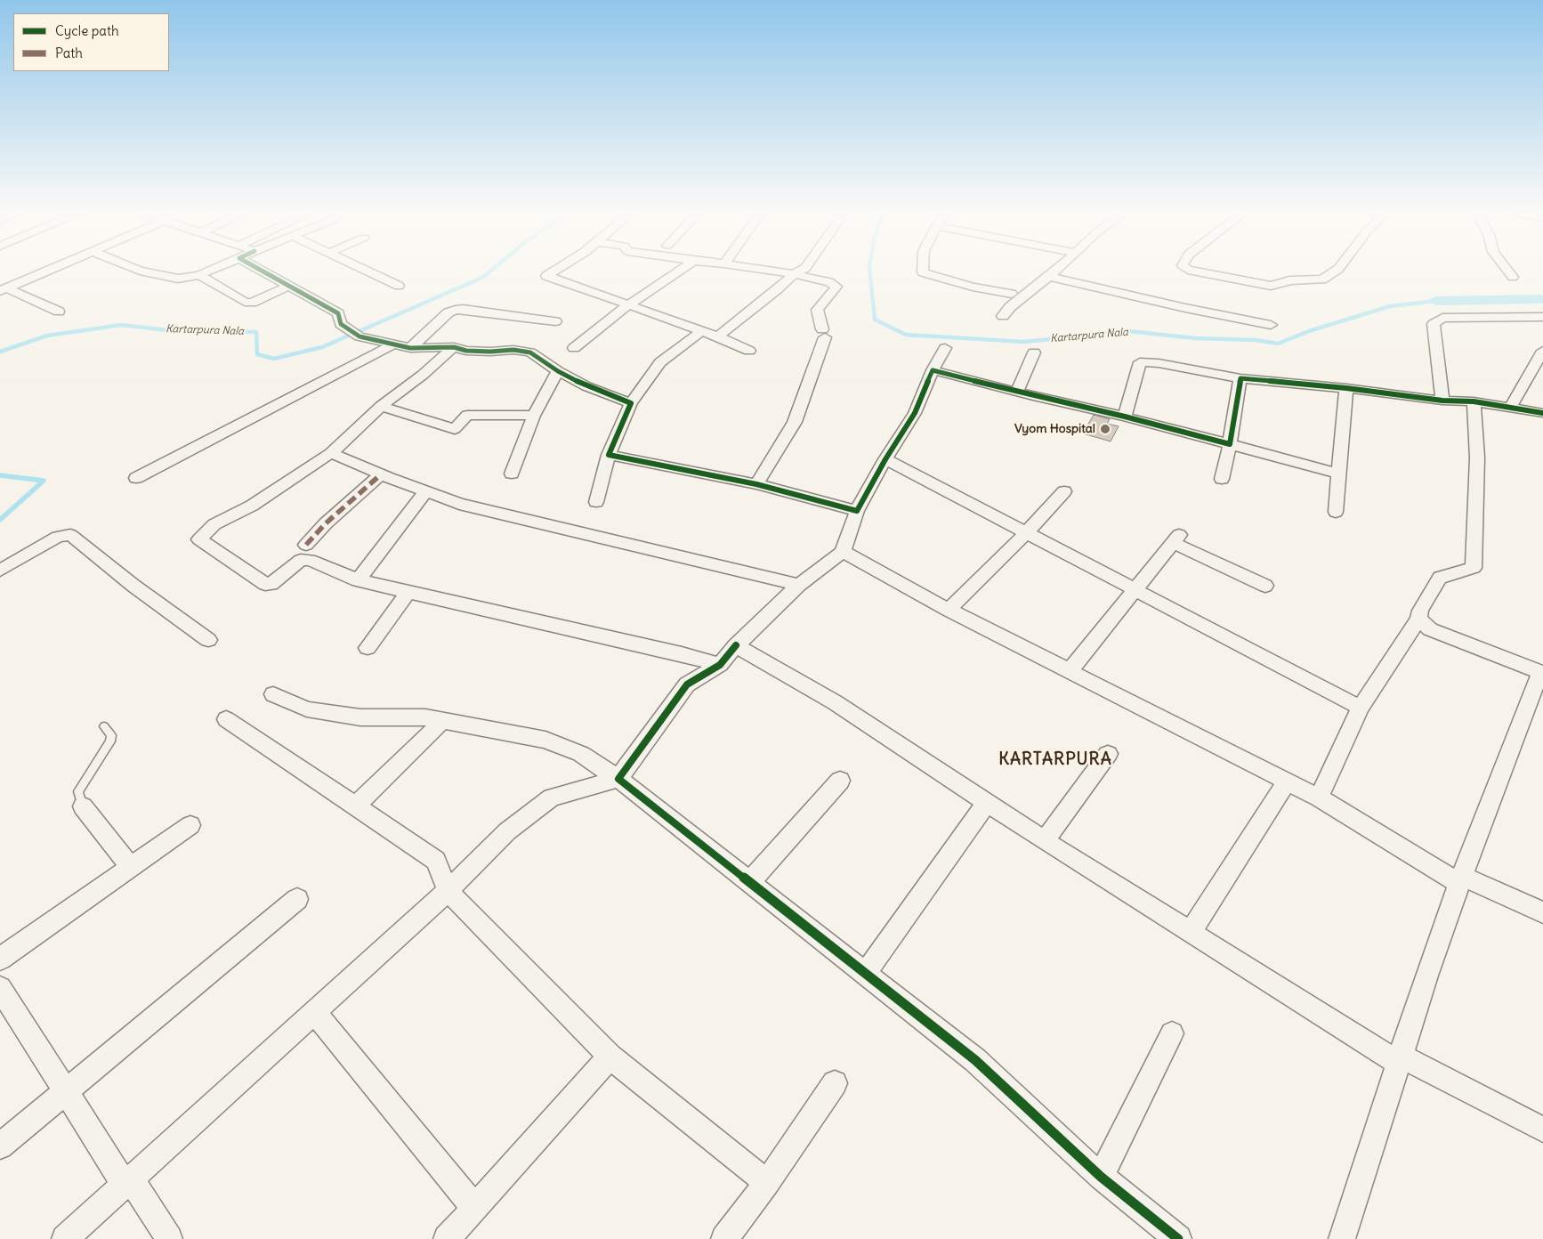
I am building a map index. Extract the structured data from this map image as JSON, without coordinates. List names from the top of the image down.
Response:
{
  "districts": ["KARTARPURA"],
  "water": ["Kartarpura Nala"],
  "places": ["Vyom Hospital"],
  "legend": ["Cycle path", "Path"]
}
